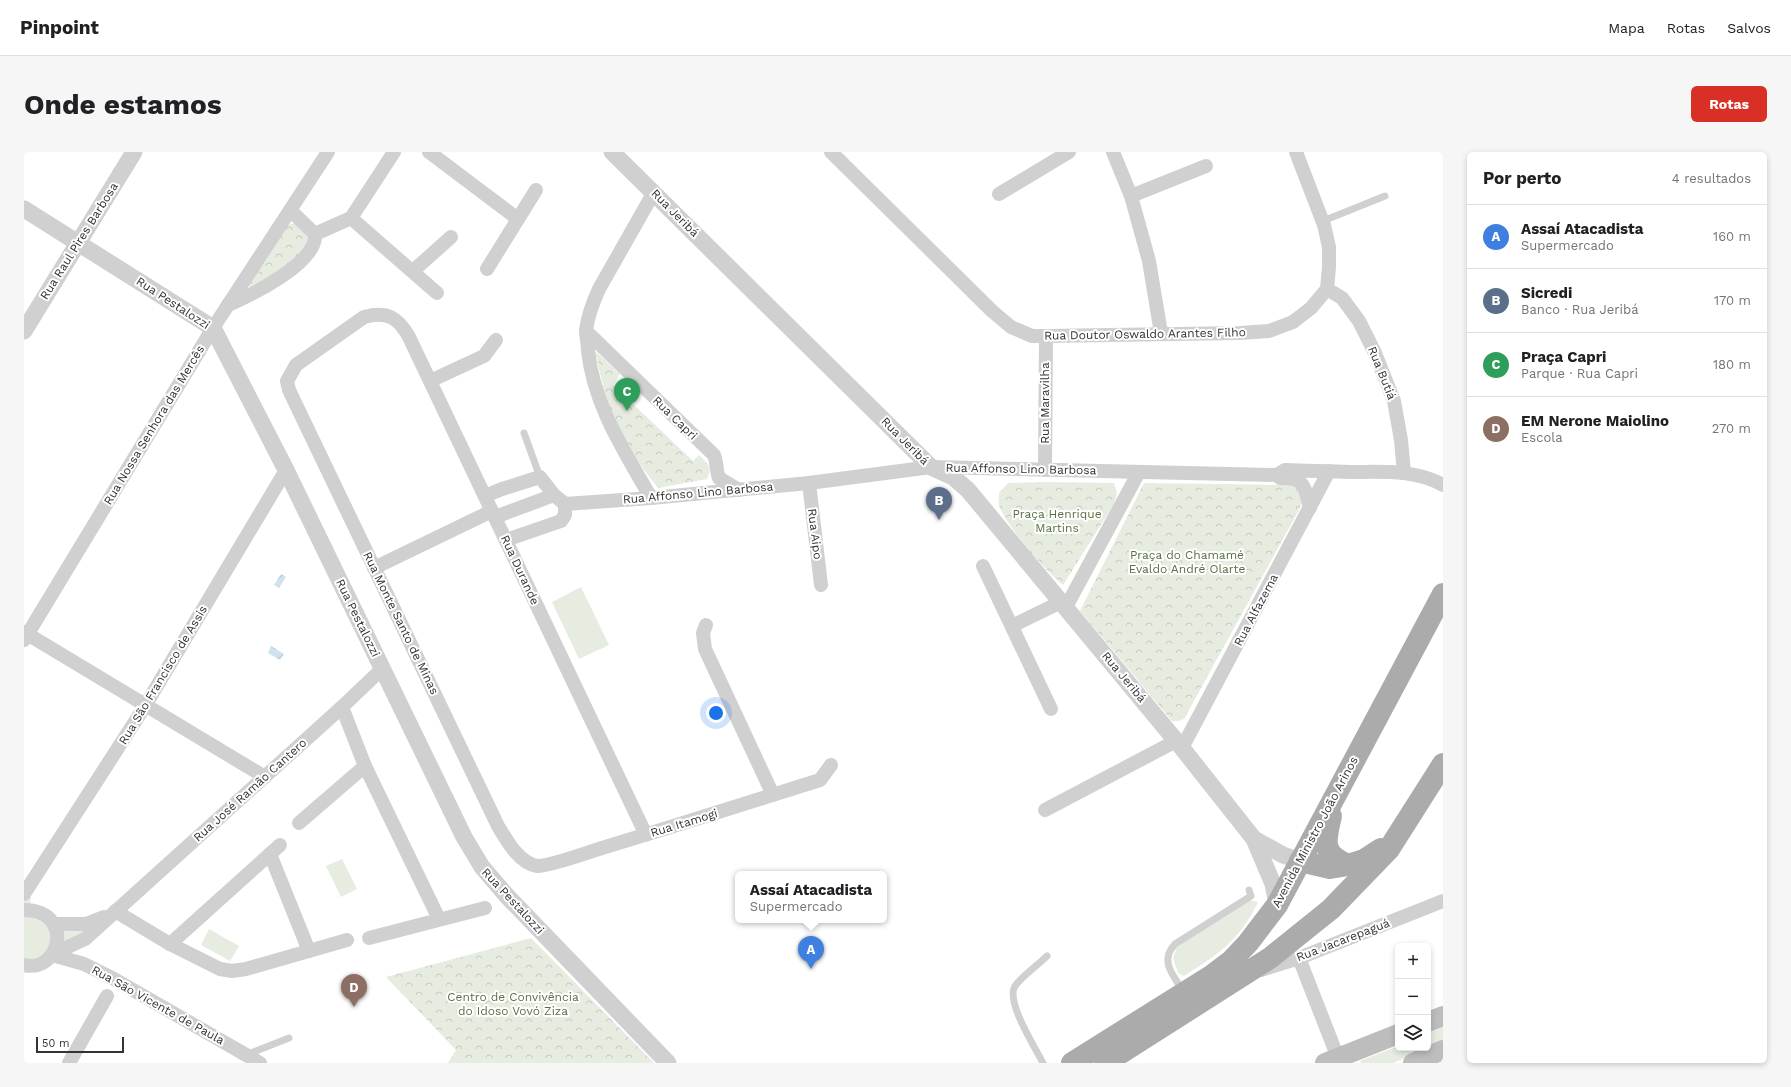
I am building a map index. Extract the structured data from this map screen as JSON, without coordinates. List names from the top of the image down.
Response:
{
  "streets": {
    "main road": ["Avenida Ministro João Arinos"],
    "street": [
      "Rua Jeribá",
      "Rua Raul Pires Barbosa",
      "Rua Pestalozzi",
      "Rua Doutor Oswaldo Arantes Filho",
      "Rua Butiá",
      "Rua Maravilha",
      "Rua Capri",
      "Rua Nossa Senhora das Mercês",
      "Rua Affonso Lino Barbosa",
      "Rua Aipo",
      "Rua Durande",
      "Rua Alfazema",
      "Rua Monte Santo de Minas",
      "Rua São Francisco de Assis",
      "Rua José Ramão Cantero",
      "Rua Itamogi",
      "Rua Jacarepaguá",
      "Rua São Vicente de Paula"
    ]
  },
  "crossings": [
    ["Rua Jeribá", "Rua Affonso Lino Barbosa"],
    ["Rua Jeribá", "Rua Alfazema"],
    ["Rua Raul Pires Barbosa", "Rua Pestalozzi"],
    ["Rua Pestalozzi", "Rua Nossa Senhora das Mercês"],
    ["Rua Pestalozzi", "Rua São Francisco de Assis"],
    ["Rua Pestalozzi", "Rua José Ramão Cantero"],
    ["Rua Doutor Oswaldo Arantes Filho", "Rua Butiá"],
    ["Rua Doutor Oswaldo Arantes Filho", "Rua Maravilha"],
    ["Rua Butiá", "Rua Affonso Lino Barbosa"],
    ["Rua Maravilha", "Rua Affonso Lino Barbosa"],
    ["Rua Capri", "Rua Affonso Lino Barbosa"],
    ["Rua Affonso Lino Barbosa", "Rua Aipo"],
    ["Rua Affonso Lino Barbosa", "Rua Alfazema"],
    ["Rua Durande", "Rua Monte Santo de Minas"],
    ["Rua Durande", "Rua Itamogi"],
    ["Rua Monte Santo de Minas", "Rua Itamogi"],
    ["Rua José Ramão Cantero", "Rua São Vicente de Paula"]
  ],
  "parks": ["Praça Henrique Martins", "Praça do Chamamé Evaldo André Olarte", "Centro de Convivência do Idoso Vovó Ziza"],
  "scale_bar": "50 m",
  "page": {
    "header": "Pinpoint",
    "nav": ["Mapa", "Rotas", "Salvos"],
    "buttons": "Rotas",
    "title": "Onde estamos",
    "heading": ["Por perto", "4 resultados"],
    "list": [
      {
        "mark": "A",
        "name": "Assaí Atacadista",
        "note": "Supermercado",
        "value": "160 m"
      },
      {
        "mark": "B",
        "name": "Sicredi",
        "note": "Banco · Rua Jeribá",
        "value": "170 m"
      },
      {
        "mark": "C",
        "name": "Praça Capri",
        "note": "Parque · Rua Capri",
        "value": "180 m"
      },
      {
        "mark": "D",
        "name": "EM Nerone Maiolino",
        "note": "Escola",
        "value": "270 m"
      }
    ],
    "pins": [
      "C",
      "B",
      "A",
      "D"
    ],
    "popup": ["Assaí Atacadista", "Supermercado"],
    "map_buttons": ["+", "−"],
    "scale": "50 m"
  }
}
